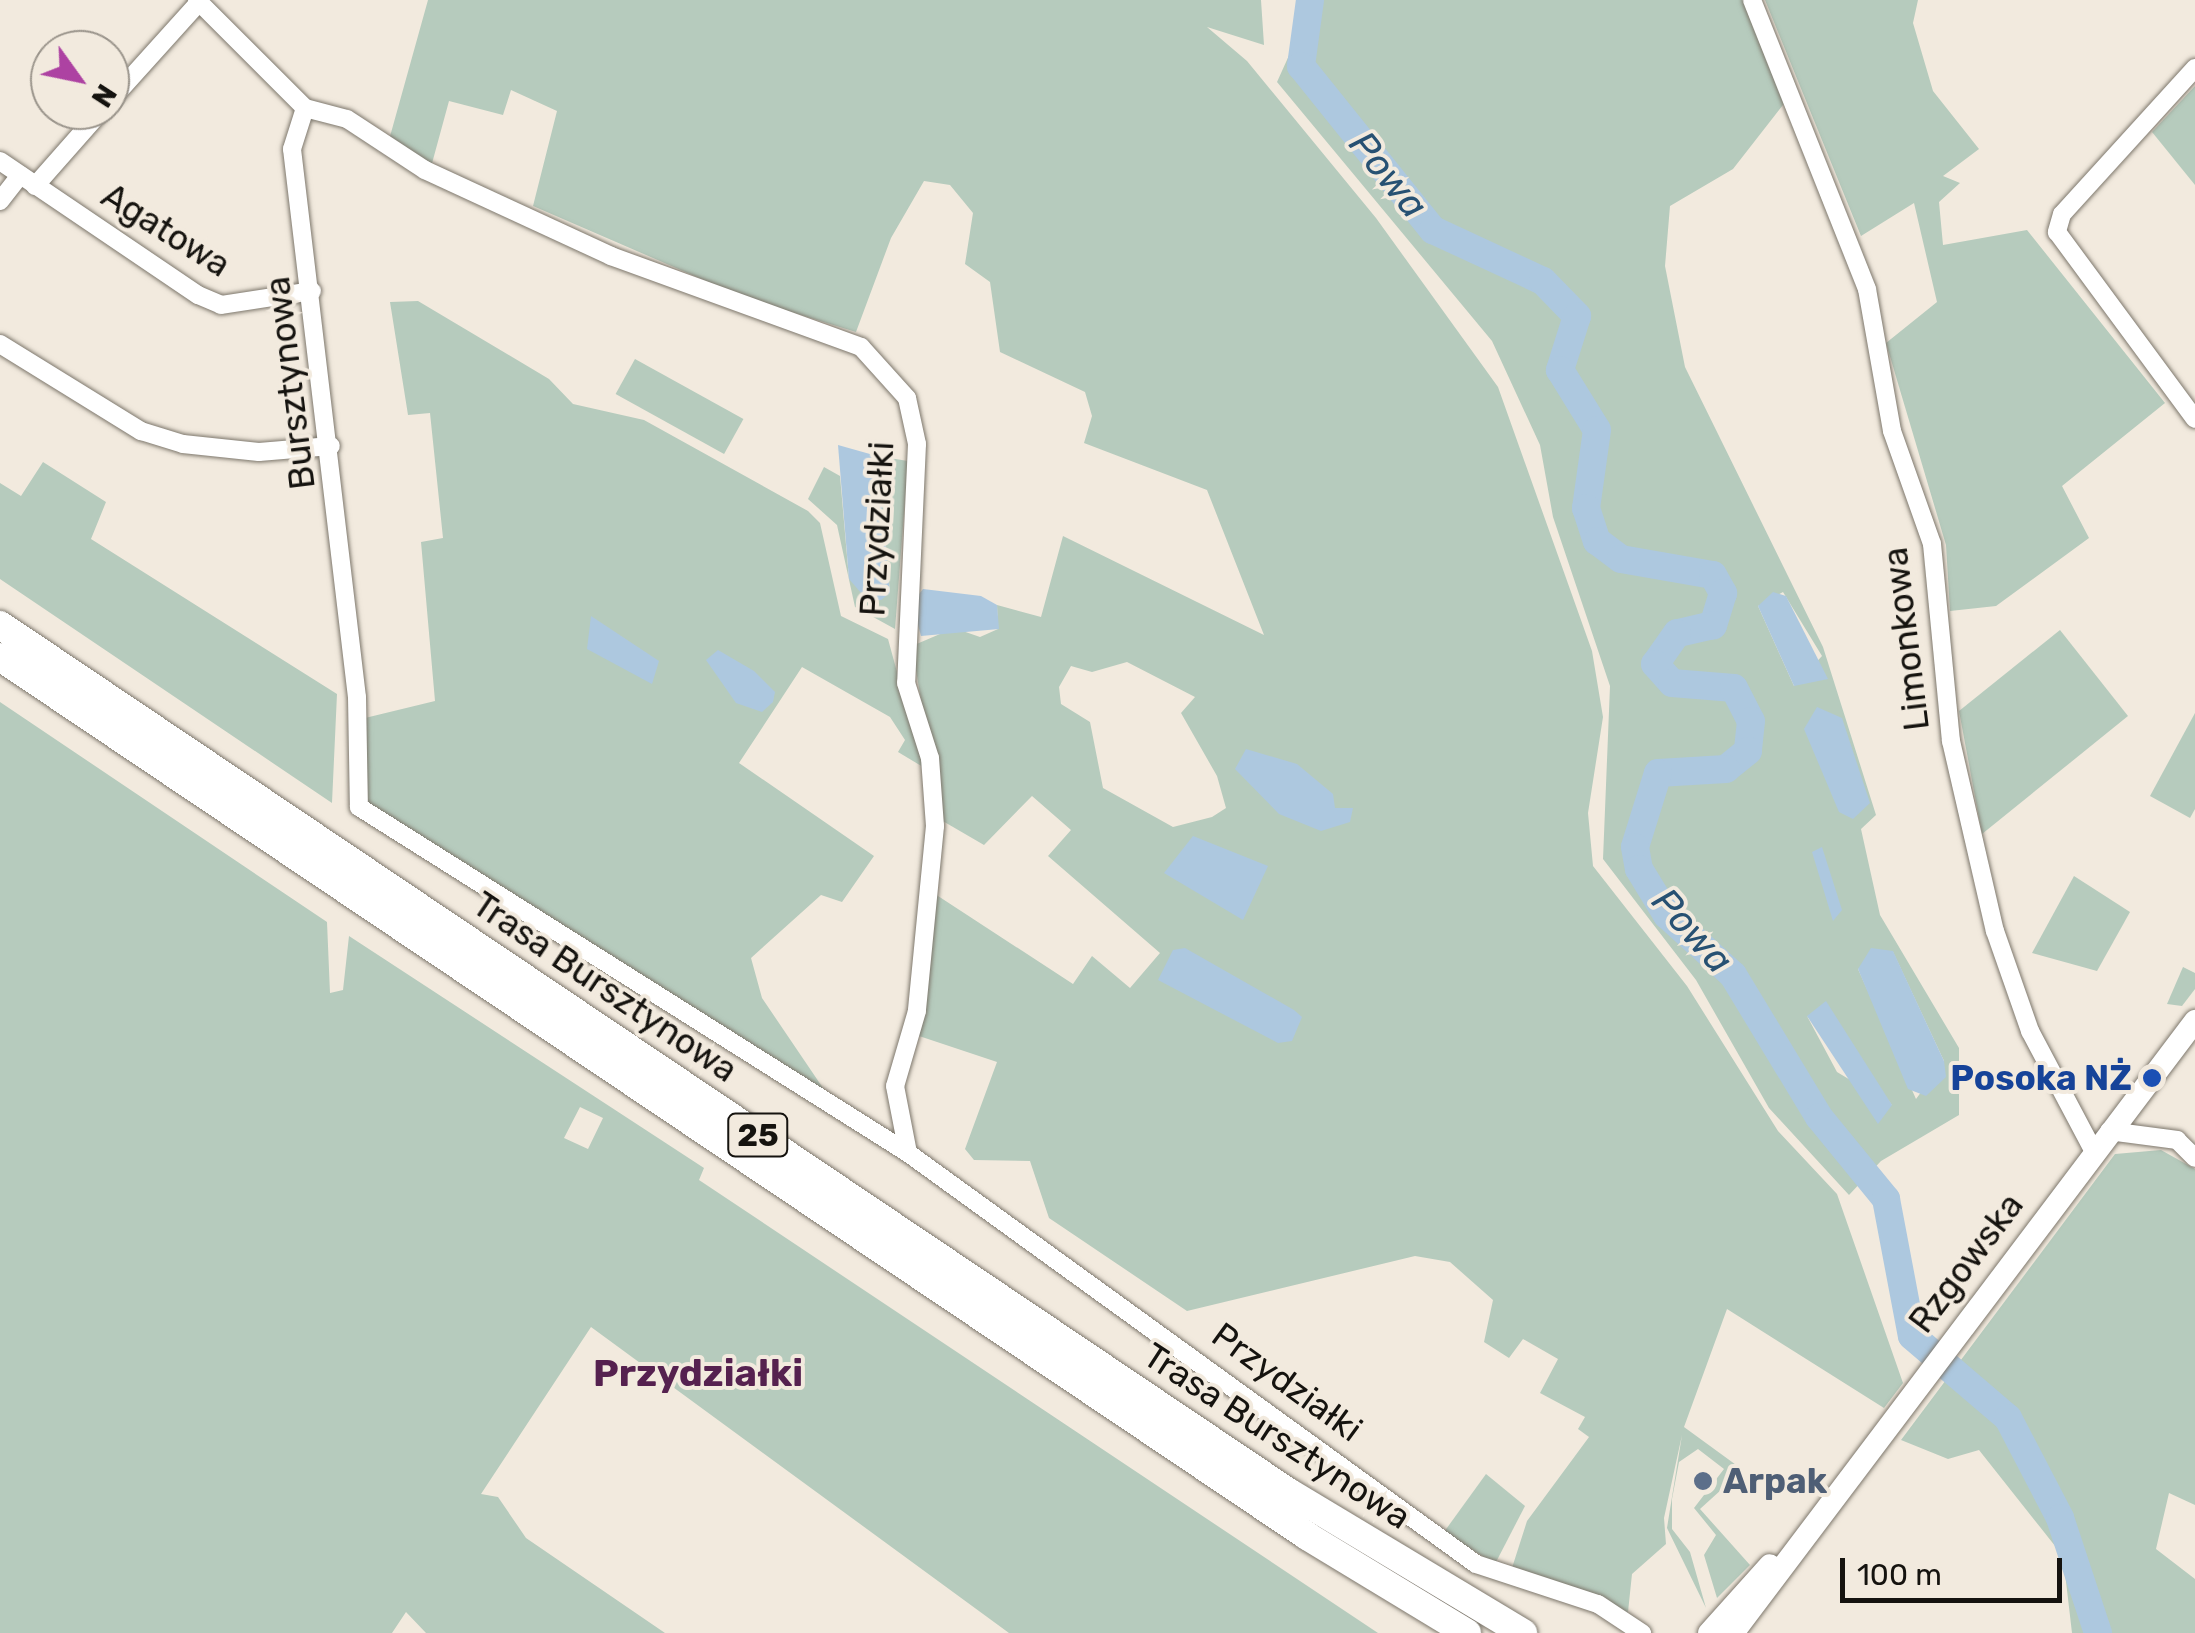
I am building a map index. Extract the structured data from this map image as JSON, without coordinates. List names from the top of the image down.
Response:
{
  "streets": {
    "main road": ["Trasa Bursztynowa", "25"],
    "street": [
      "Agatowa",
      "Bursztynowa",
      "Przydziałki",
      "Limonkowa",
      "Rzgowska"
    ]
  },
  "crossings": [
    ["Agatowa", "Bursztynowa"],
    ["Bursztynowa", "Przydziałki"],
    ["Limonkowa", "Rzgowska"]
  ],
  "districts": ["Przydziałki"],
  "water": ["Powa"],
  "places": ["Posoka NŻ", "Arpak"],
  "scale_bar": "100 m",
  "north": "bottom right"
}
